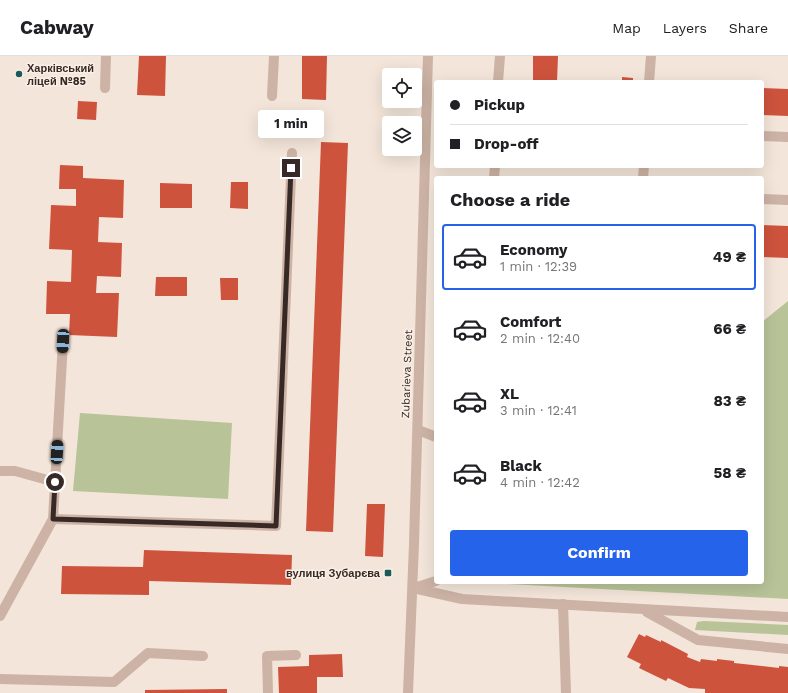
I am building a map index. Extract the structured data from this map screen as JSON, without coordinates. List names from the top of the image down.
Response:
{
  "streets": {
    "street": ["Zubarieva Street"]
  },
  "places": {
    "other": ["Харківський ліцей №85"],
    "transit": ["вулиця Зубарєва"]
  },
  "page": {
    "header": "Cabway",
    "nav": ["Map", "Layers", "Share"],
    "banner": ["Pickup", "Drop-off"],
    "bubble": "1 min",
    "heading": "Choose a ride",
    "list": [
      {
        "name": "Economy",
        "note": "1 min · 12:39",
        "value": "49 ₴"
      },
      {
        "name": "Comfort",
        "note": "2 min · 12:40",
        "value": "66 ₴"
      },
      {
        "name": "XL",
        "note": "3 min · 12:41",
        "value": "83 ₴"
      },
      {
        "name": "Black",
        "note": "4 min · 12:42",
        "value": "58 ₴"
      }
    ],
    "buttons": "Confirm"
  }
}
